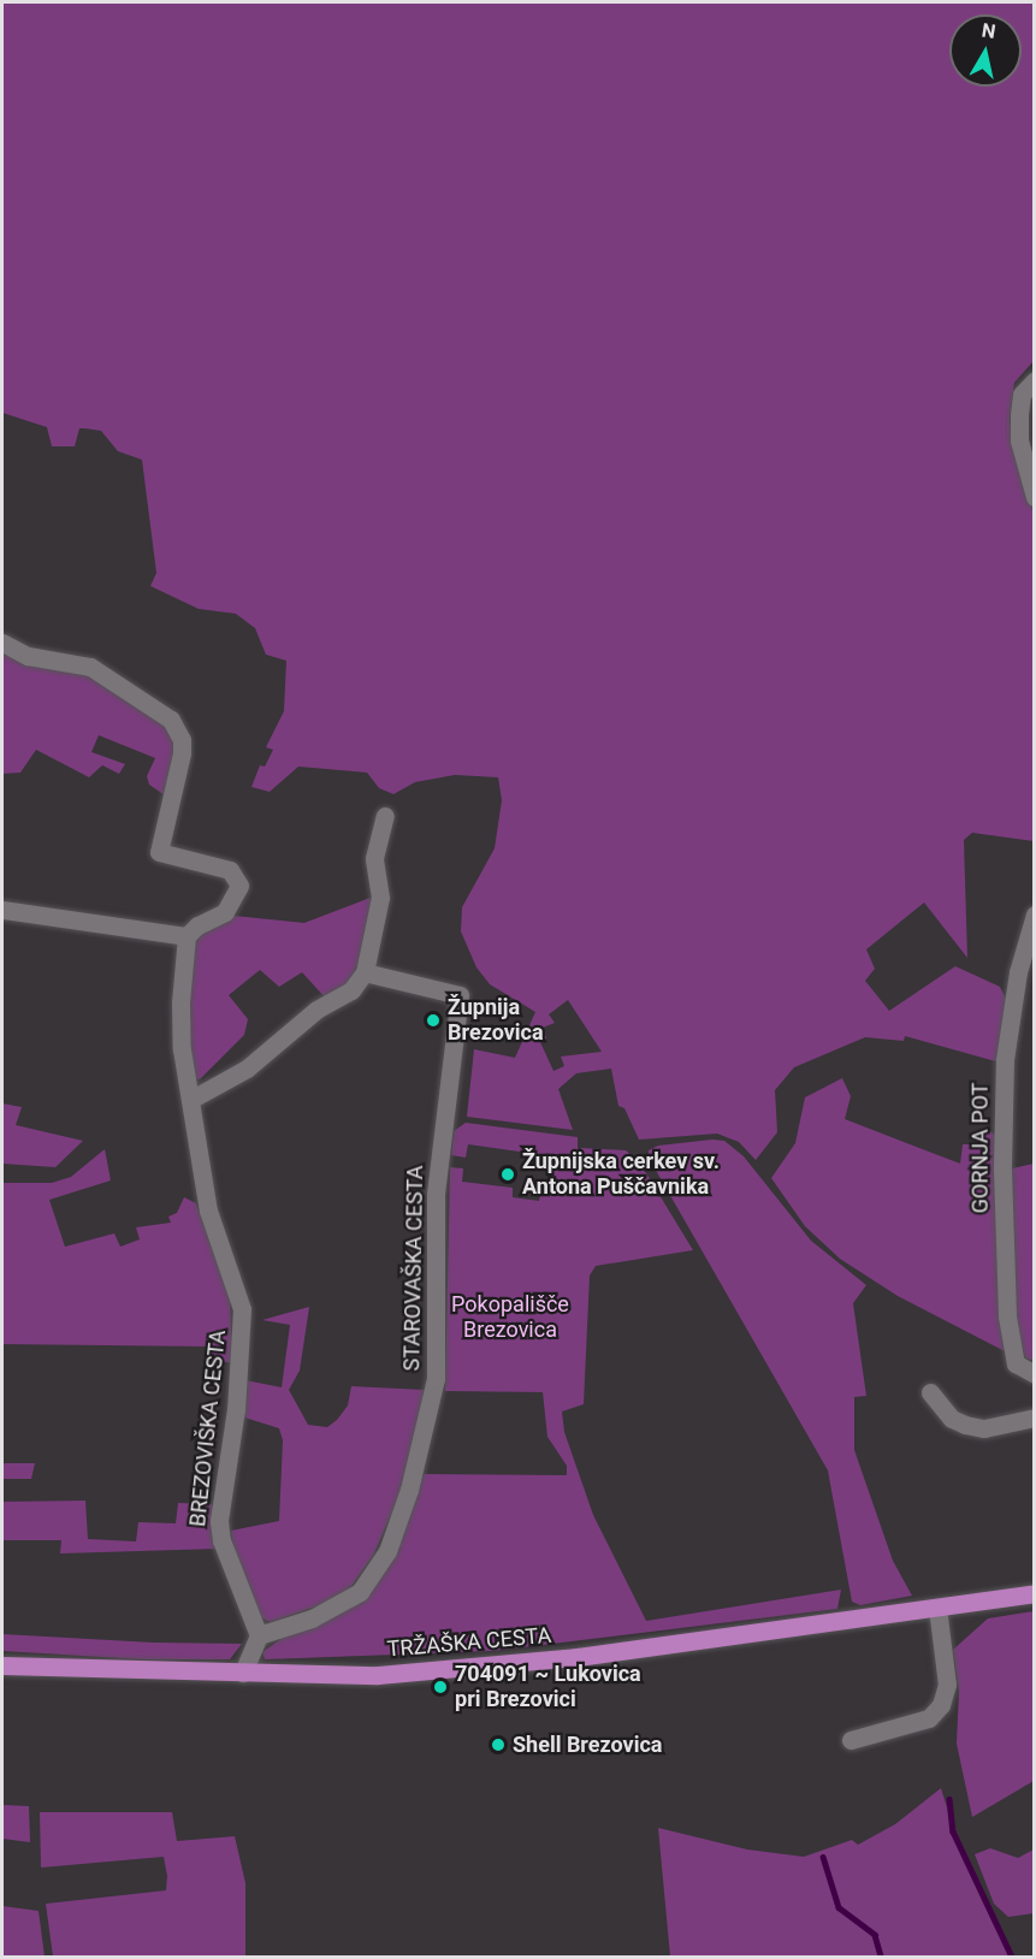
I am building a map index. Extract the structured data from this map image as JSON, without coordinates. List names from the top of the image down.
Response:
{
  "streets": {
    "main road": ["TRŽAŠKA CESTA"],
    "street": ["GORNJA POT", "STAROVAŠKA CESTA", "BREZOVIŠKA CESTA"]
  },
  "crossings": [
    ["STAROVAŠKA CESTA", "BREZOVIŠKA CESTA"]
  ],
  "parks": ["Pokopališče Brezovica"],
  "places": [
    "Župnija Brezovica",
    "Župnijska cerkev sv. Antona Puščavnika",
    "704091 ~ Lukovica pri Brezovici",
    "Shell Brezovica"
  ],
  "north": "top"
}
